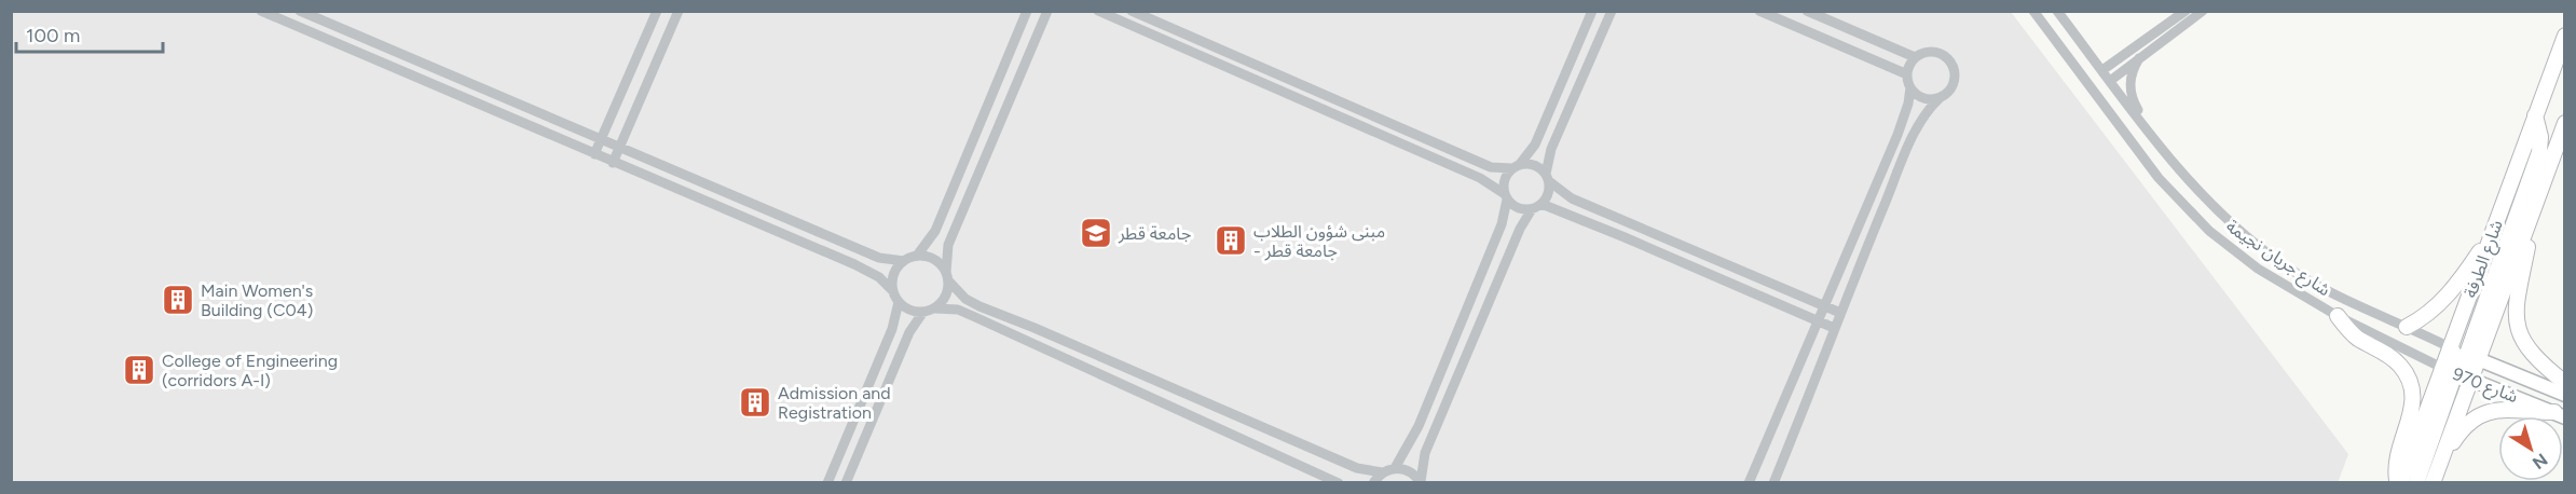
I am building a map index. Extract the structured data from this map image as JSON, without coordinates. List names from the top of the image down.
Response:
{
  "streets": {
    "main road": ["شارع الطرفة", "شارع 970"],
    "street": ["شارع جريان نجيمة"]
  },
  "crossings": [
    ["شارع جريان نجيمة", "شارع الطرفة"],
    ["شارع جريان نجيمة", "شارع 970"],
    ["شارع الطرفة", "شارع 970"]
  ],
  "places": {
    "school or university": ["جامعة قطر"],
    "building": [
      "مبنى شؤون الطلاب - جامعة قطر",
      "Main Women's Building (C04)",
      "College of Engineering (corridors A-I)",
      "Admission and Registration"
    ]
  },
  "scale_bar": "100 m",
  "north": "bottom right"
}
